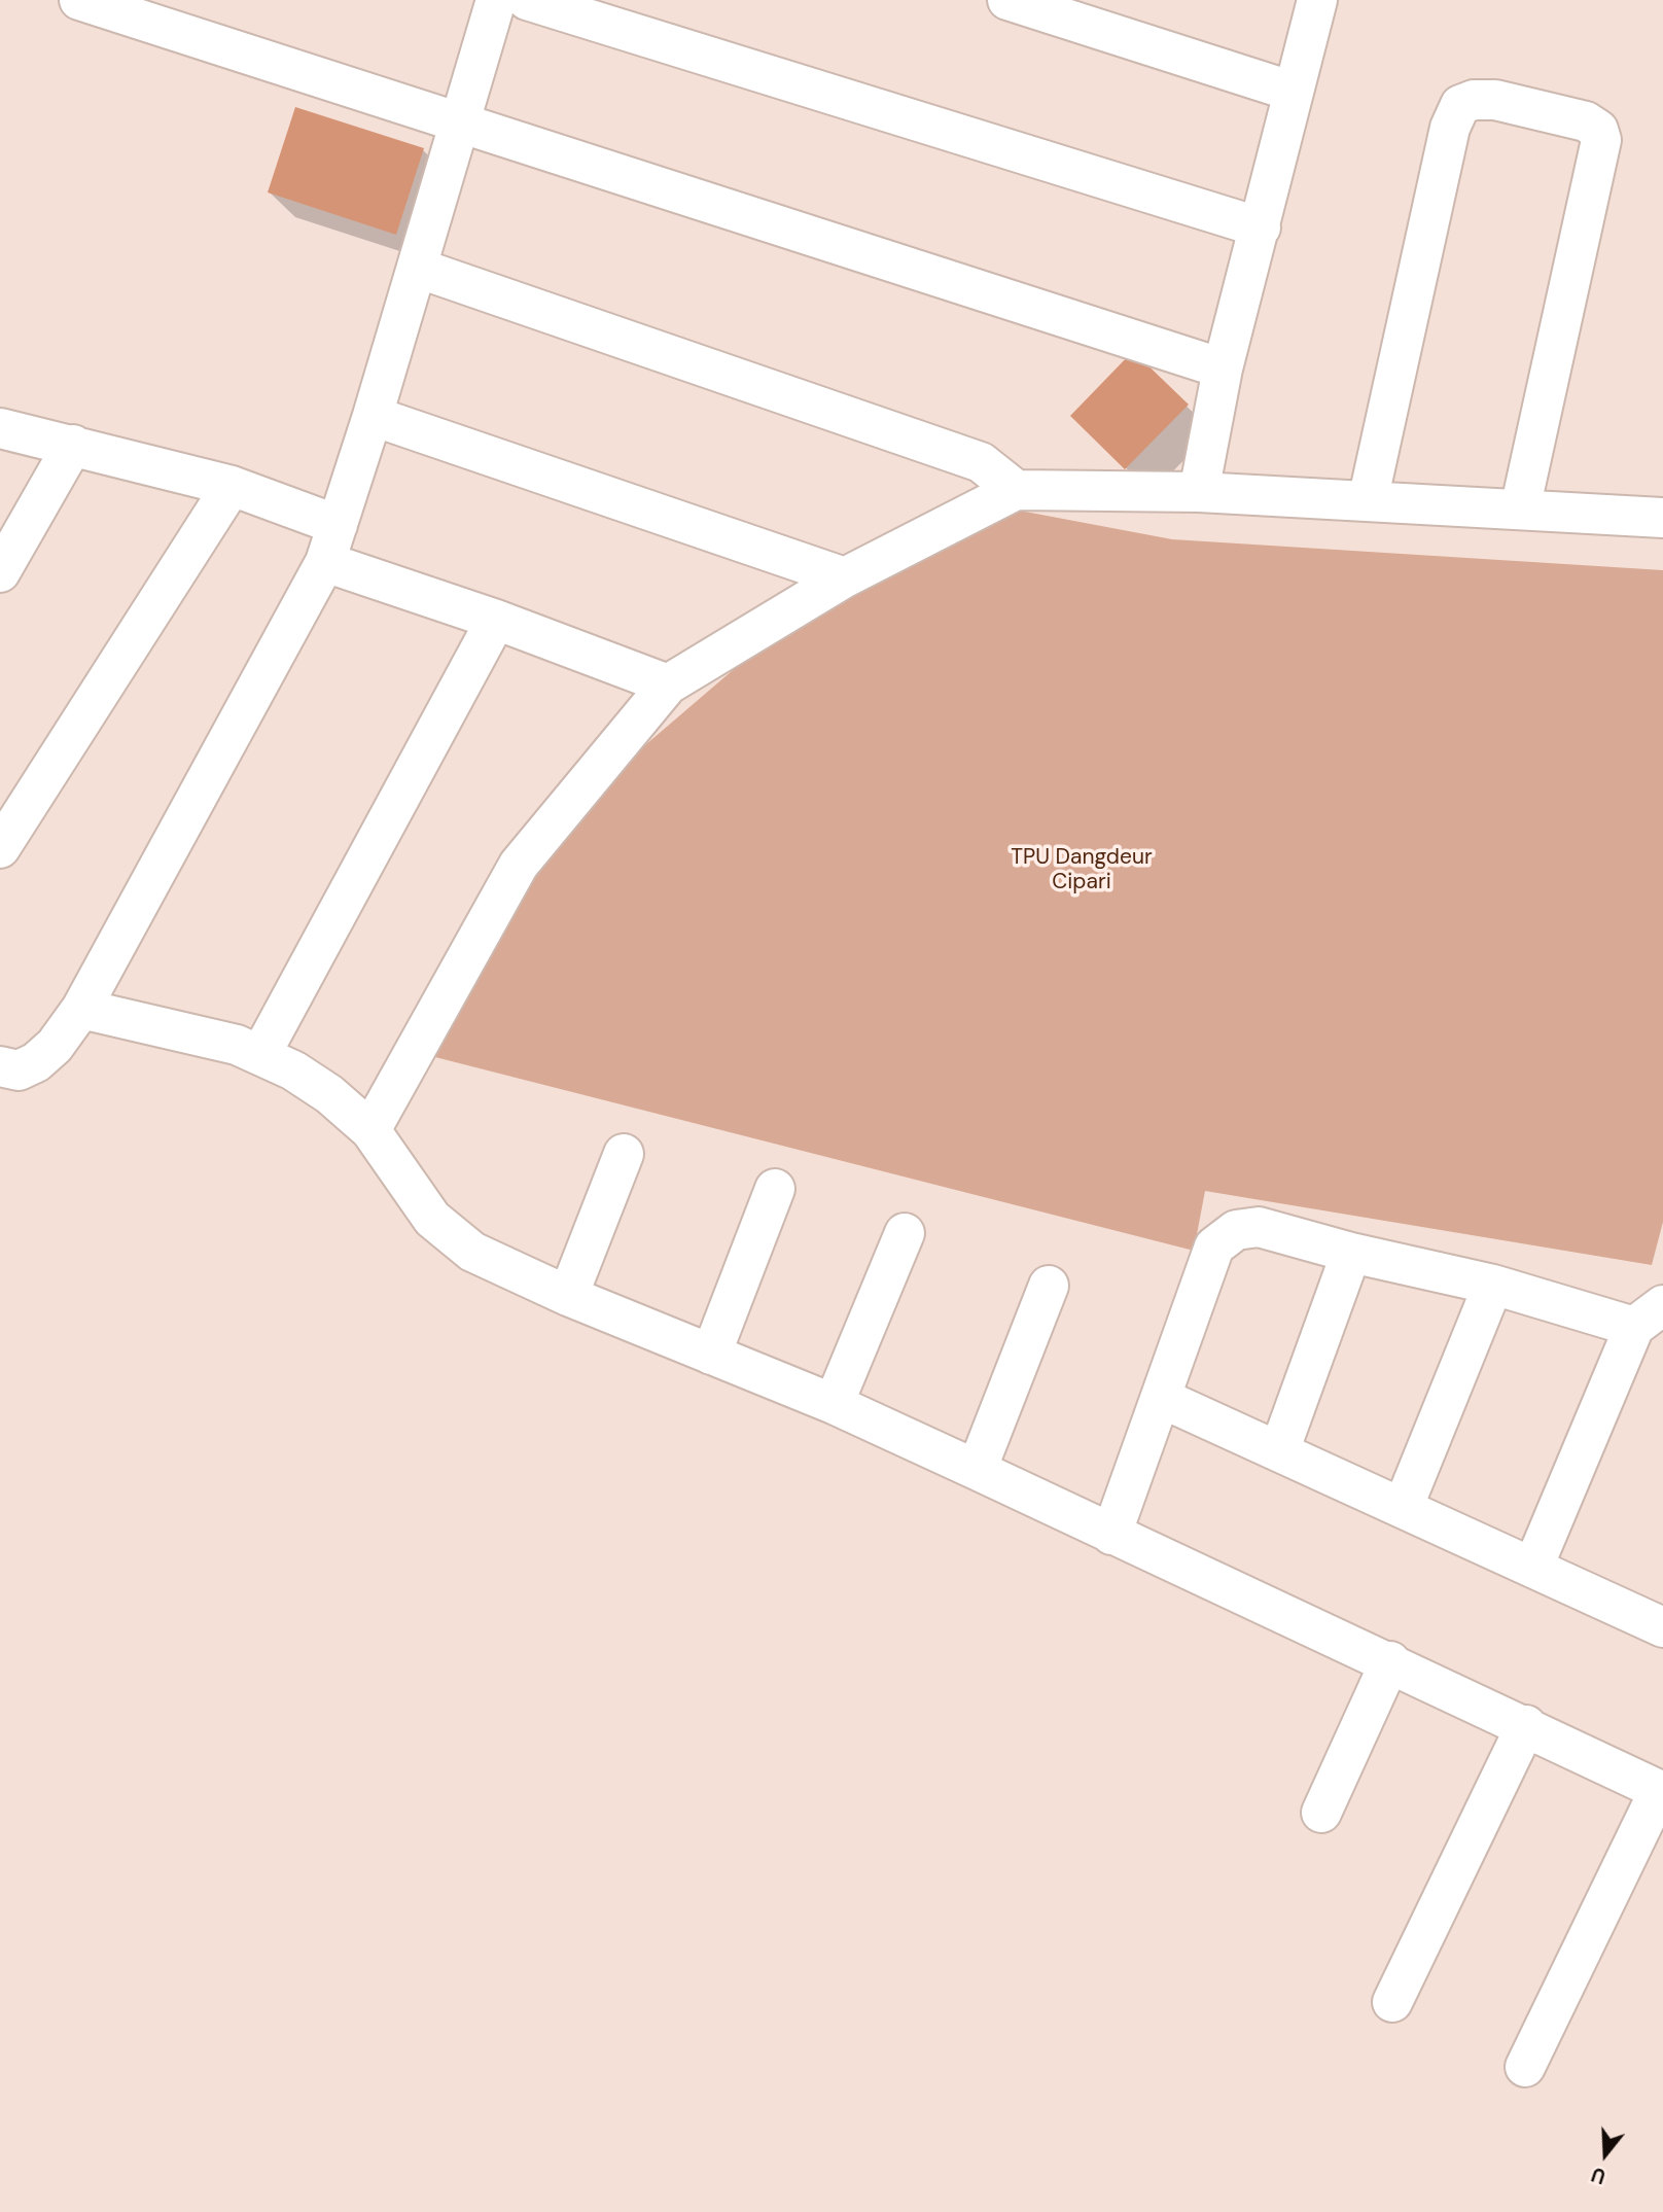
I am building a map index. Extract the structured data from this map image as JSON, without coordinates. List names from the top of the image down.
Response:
{
  "parks": ["TPU Dangdeur Cipari"],
  "north": "bottom"
}
